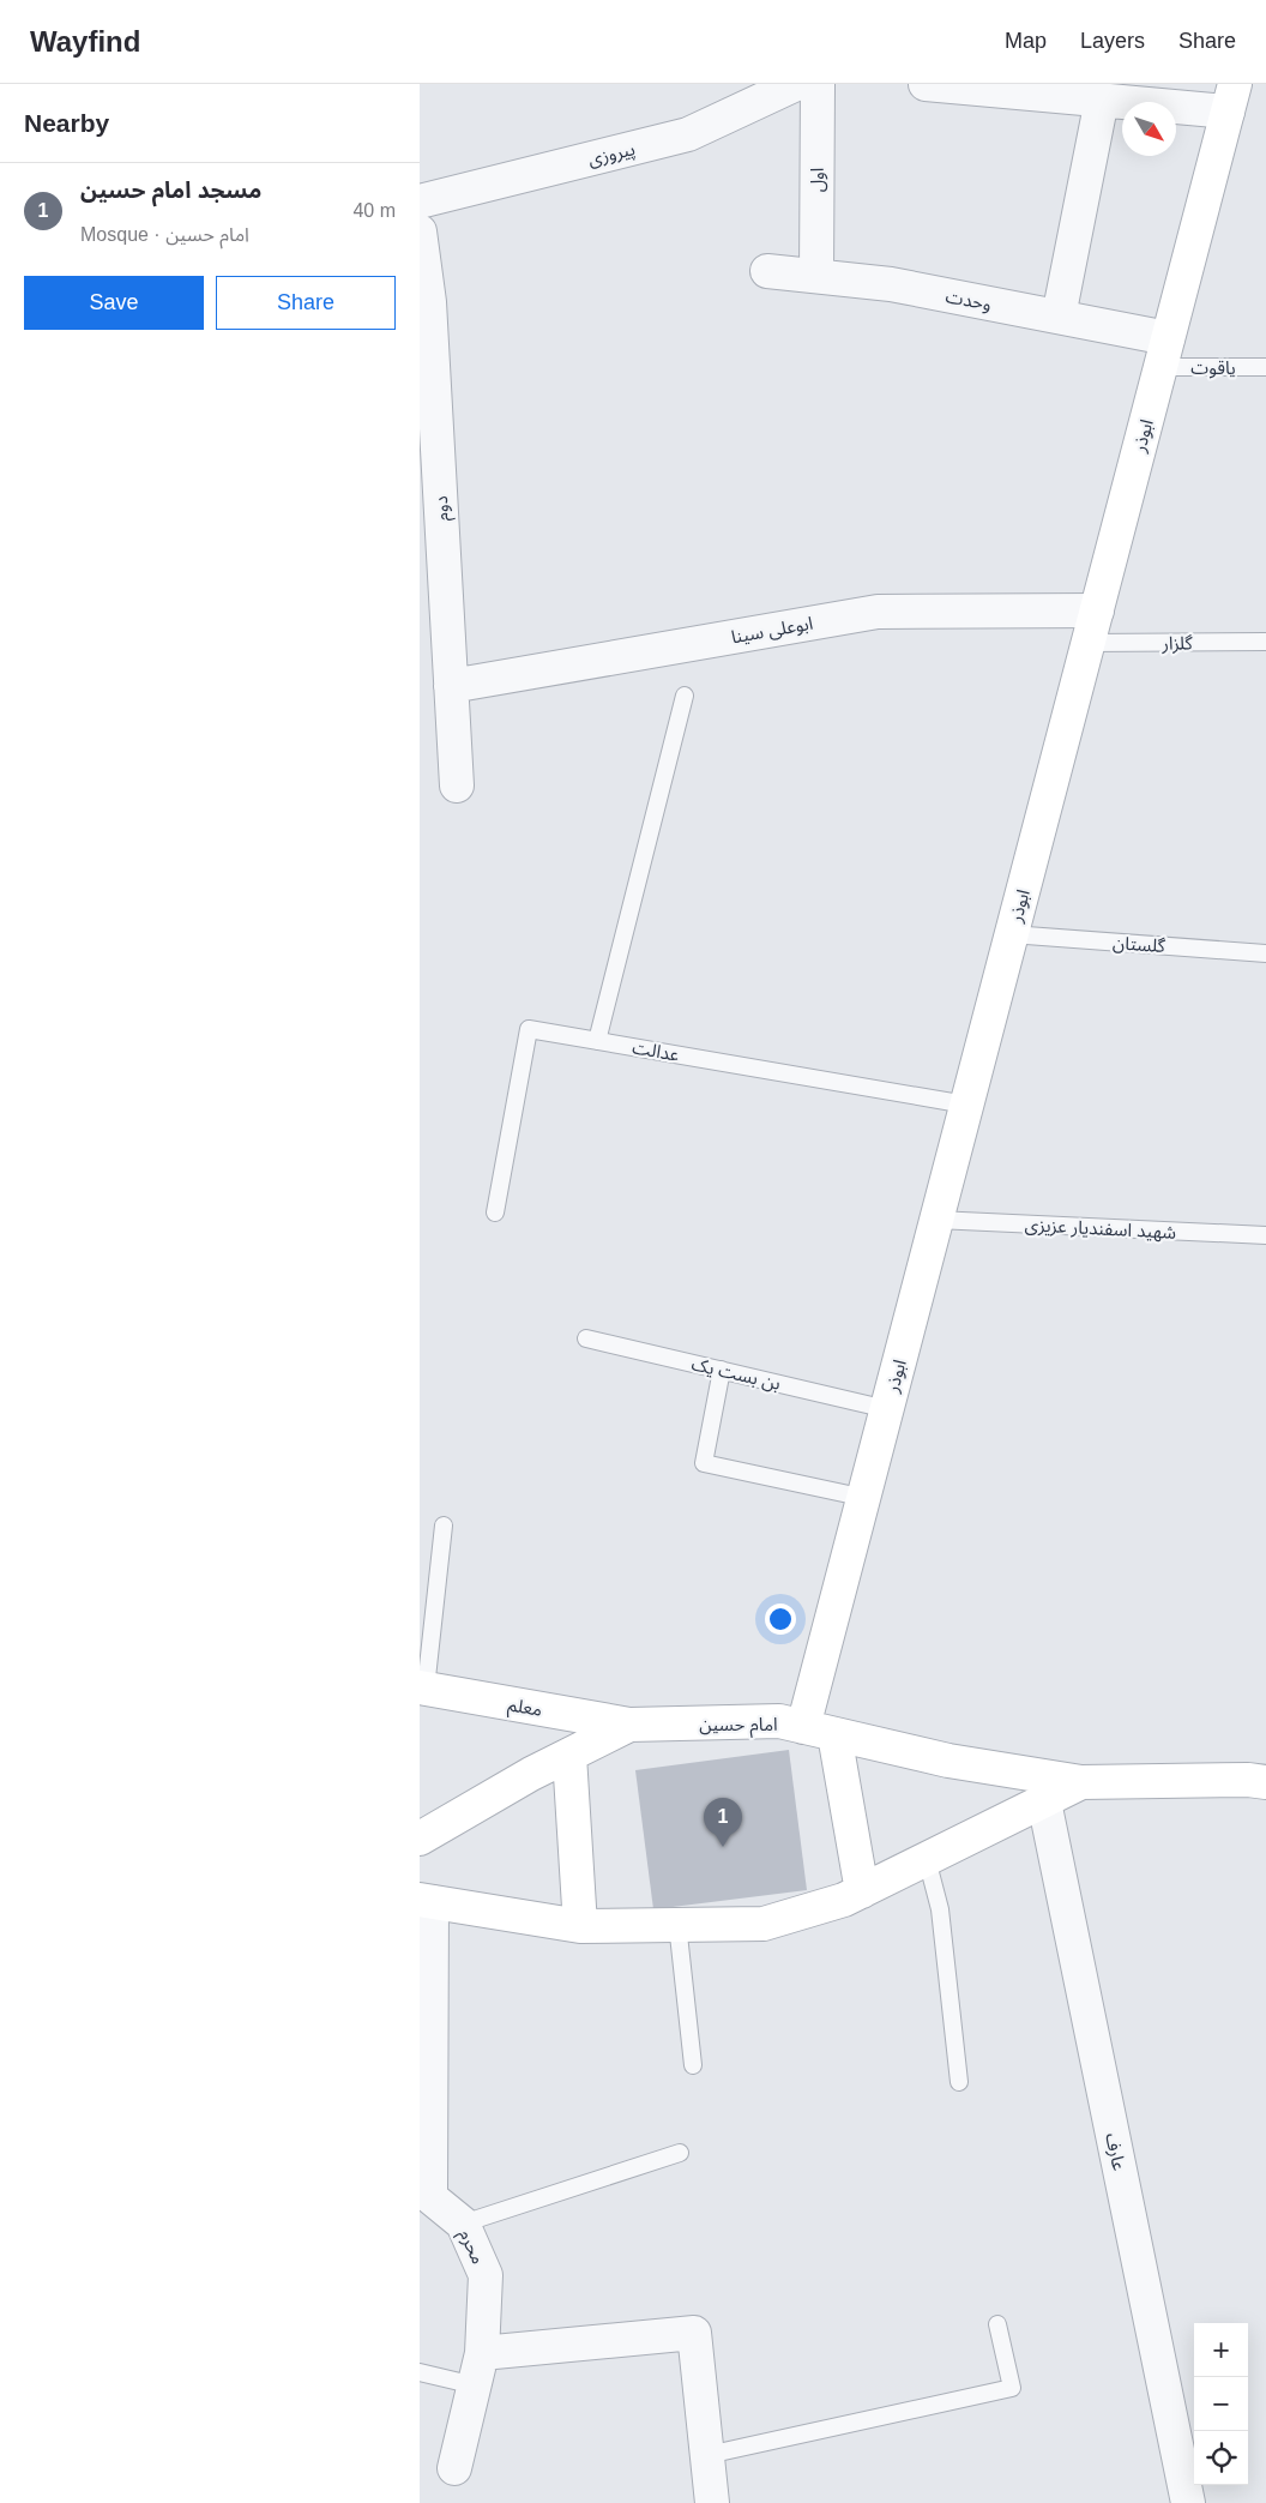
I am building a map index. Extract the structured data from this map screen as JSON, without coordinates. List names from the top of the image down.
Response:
{
  "streets": {
    "street": [
      "پیروزی",
      "اول",
      "وحدت",
      "ابوذر",
      "دوم",
      "ابوعلی سینا",
      "معلم",
      "امام حسین",
      "عارف",
      "محرم"
    ],
    "lane": [
      "یاقوت",
      "گلزار",
      "گلستان",
      "عدالت",
      "شهید اسفندیار عزیزی",
      "بن بست یک"
    ]
  },
  "crossings": [
    ["اول", "وحدت"],
    ["وحدت", "یاقوت"],
    ["وحدت", "ابوذر"],
    ["یاقوت", "ابوذر"],
    ["ابوذر", "ابوعلی سینا"],
    ["ابوذر", "گلزار"],
    ["ابوذر", "گلستان"],
    ["ابوذر", "عدالت"],
    ["ابوذر", "شهید اسفندیار عزیزی"],
    ["ابوذر", "بن بست یک"],
    ["ابوذر", "امام حسین"],
    ["دوم", "ابوعلی سینا"],
    ["معلم", "امام حسین"],
    ["امام حسین", "عارف"],
    ["امام حسین", "محرم"]
  ],
  "north": "bottom right",
  "page": {
    "header": "Wayfind",
    "nav": ["Map", "Layers", "Share"],
    "heading": "Nearby",
    "list": [
      {
        "mark": "1",
        "name": "مسجد امام حسین",
        "note": "Mosque · امام حسین",
        "value": "40 m"
      }
    ],
    "buttons": ["Save", "Share"],
    "pins": "1",
    "map_buttons": ["+", "−"]
  }
}
